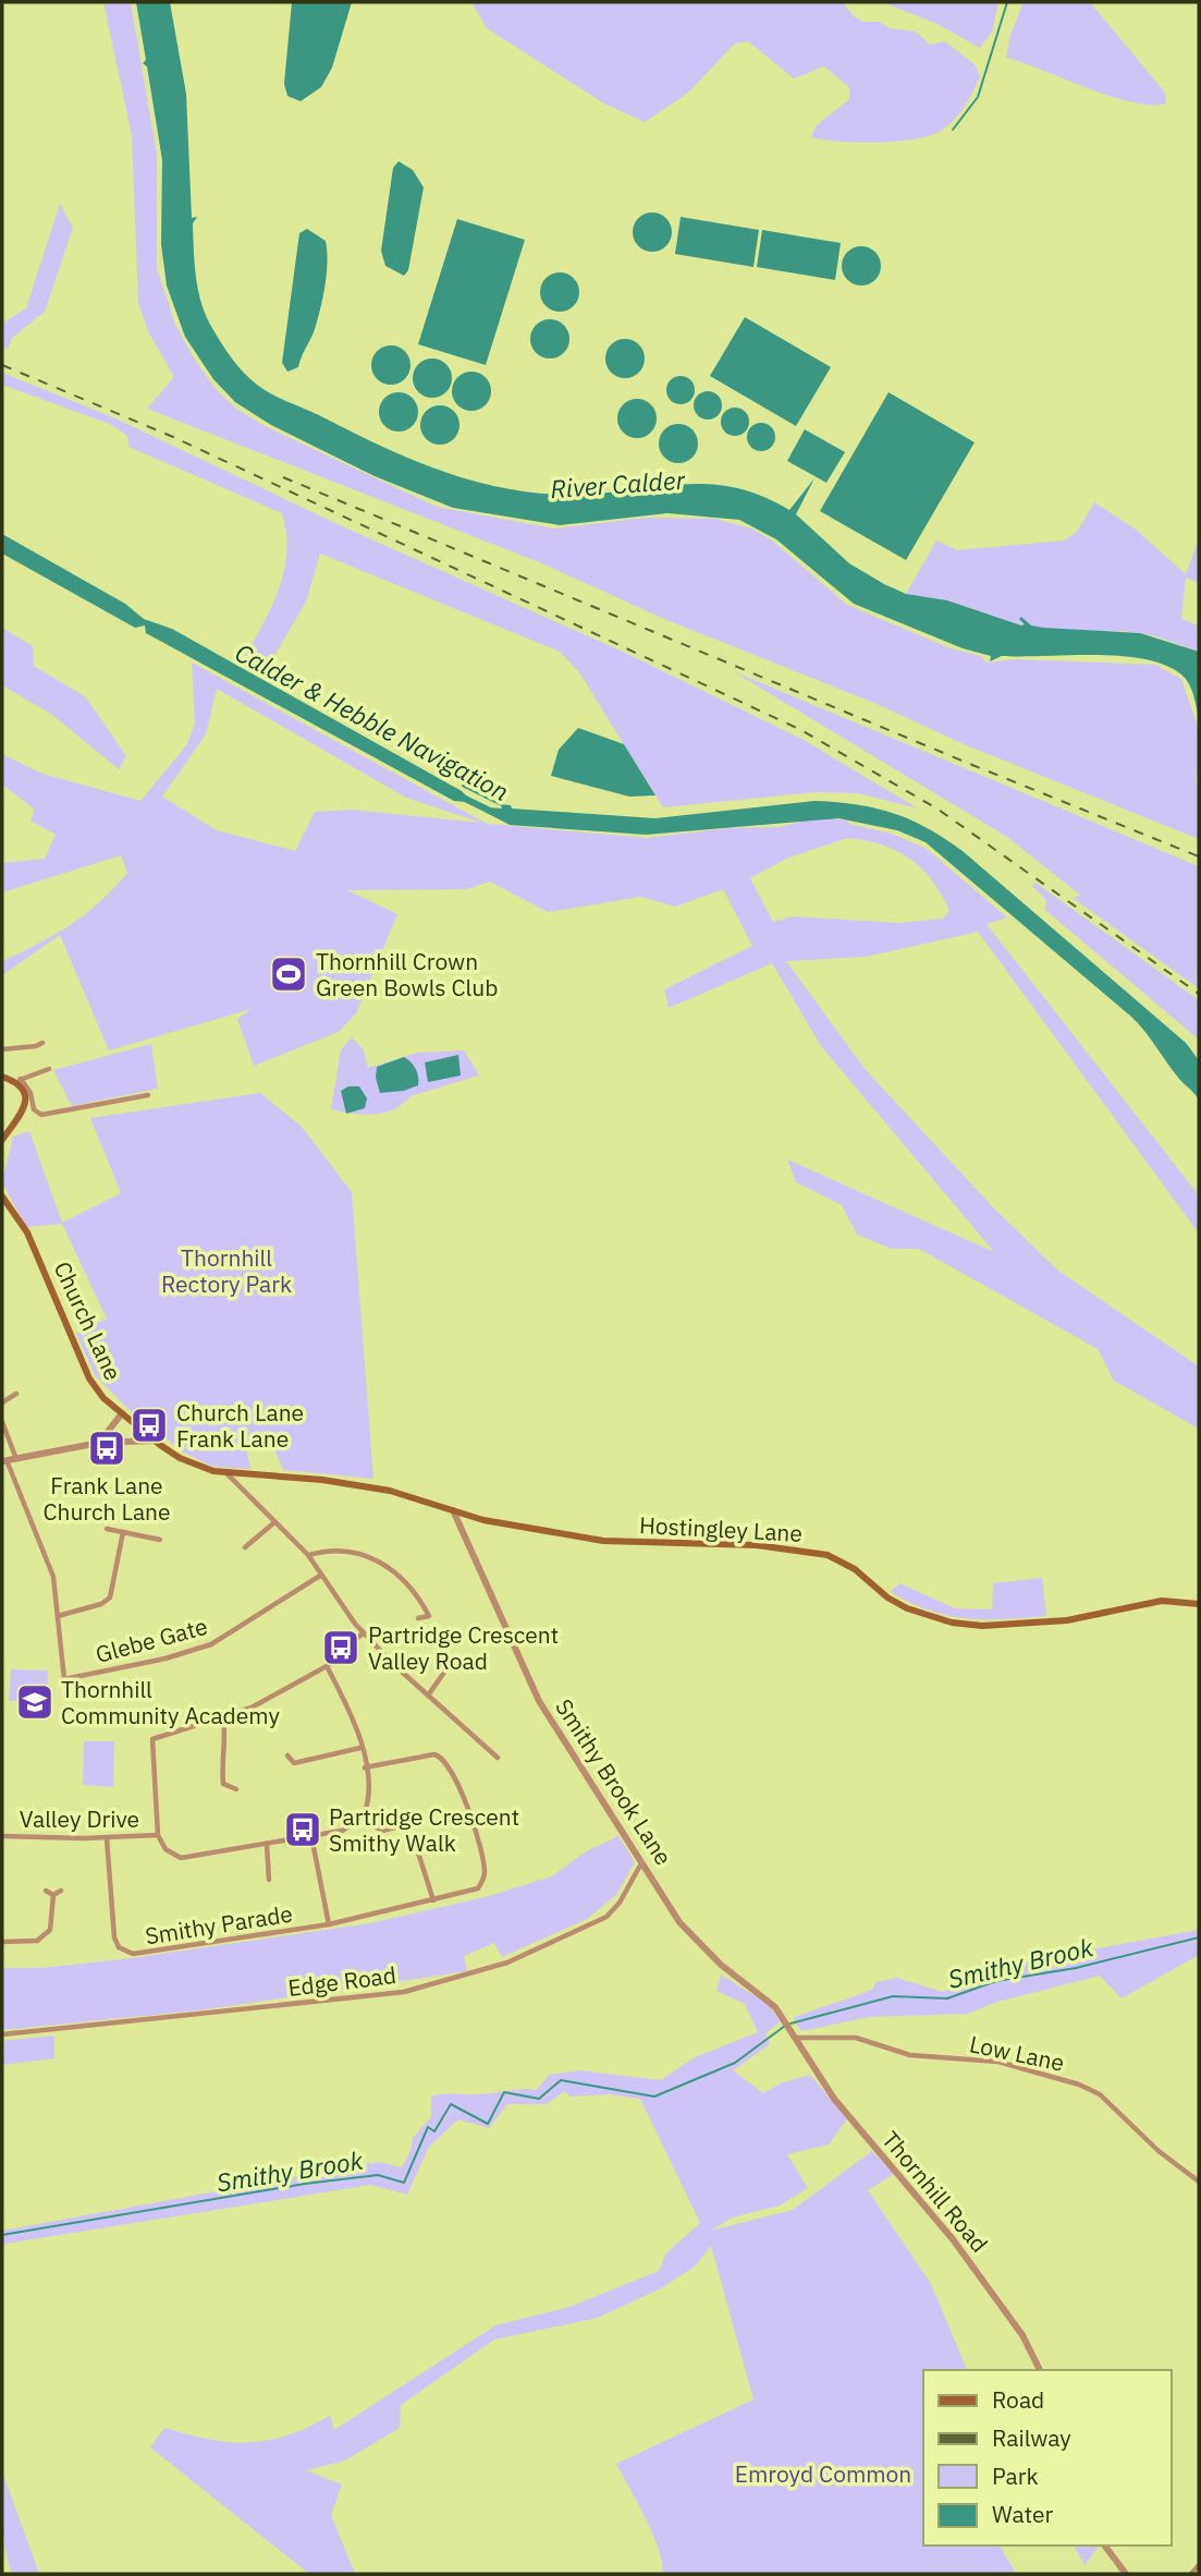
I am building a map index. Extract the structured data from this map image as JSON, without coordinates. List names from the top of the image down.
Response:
{
  "streets": {
    "main road": ["Church Lane", "Hostingley Lane"],
    "street": [
      "Glebe Gate",
      "Smithy Brook Lane",
      "Valley Drive",
      "Smithy Parade",
      "Edge Road",
      "Low Lane",
      "Thornhill Road"
    ]
  },
  "crossings": [
    ["Church Lane", "Hostingley Lane"],
    ["Hostingley Lane", "Smithy Brook Lane"],
    ["Smithy Brook Lane", "Edge Road"],
    ["Smithy Brook Lane", "Low Lane"],
    ["Smithy Brook Lane", "Thornhill Road"],
    ["Valley Drive", "Smithy Parade"],
    ["Low Lane", "Thornhill Road"]
  ],
  "water": ["River Calder", "Calder & Hebble Navigation", "Smithy Brook"],
  "parks": ["Thornhill Rectory Park", "Emroyd Common"],
  "places": {
    "sports": ["Thornhill Crown Green Bowls Club"],
    "bus stop": [
      "Church Lane Frank Lane",
      "Frank Lane Church Lane",
      "Partridge Crescent Valley Road",
      "Partridge Crescent Smithy Walk"
    ],
    "school or university": ["Thornhill Community Academy"]
  },
  "legend": [
    "Road",
    "Railway",
    "Park",
    "Water"
  ]
}
